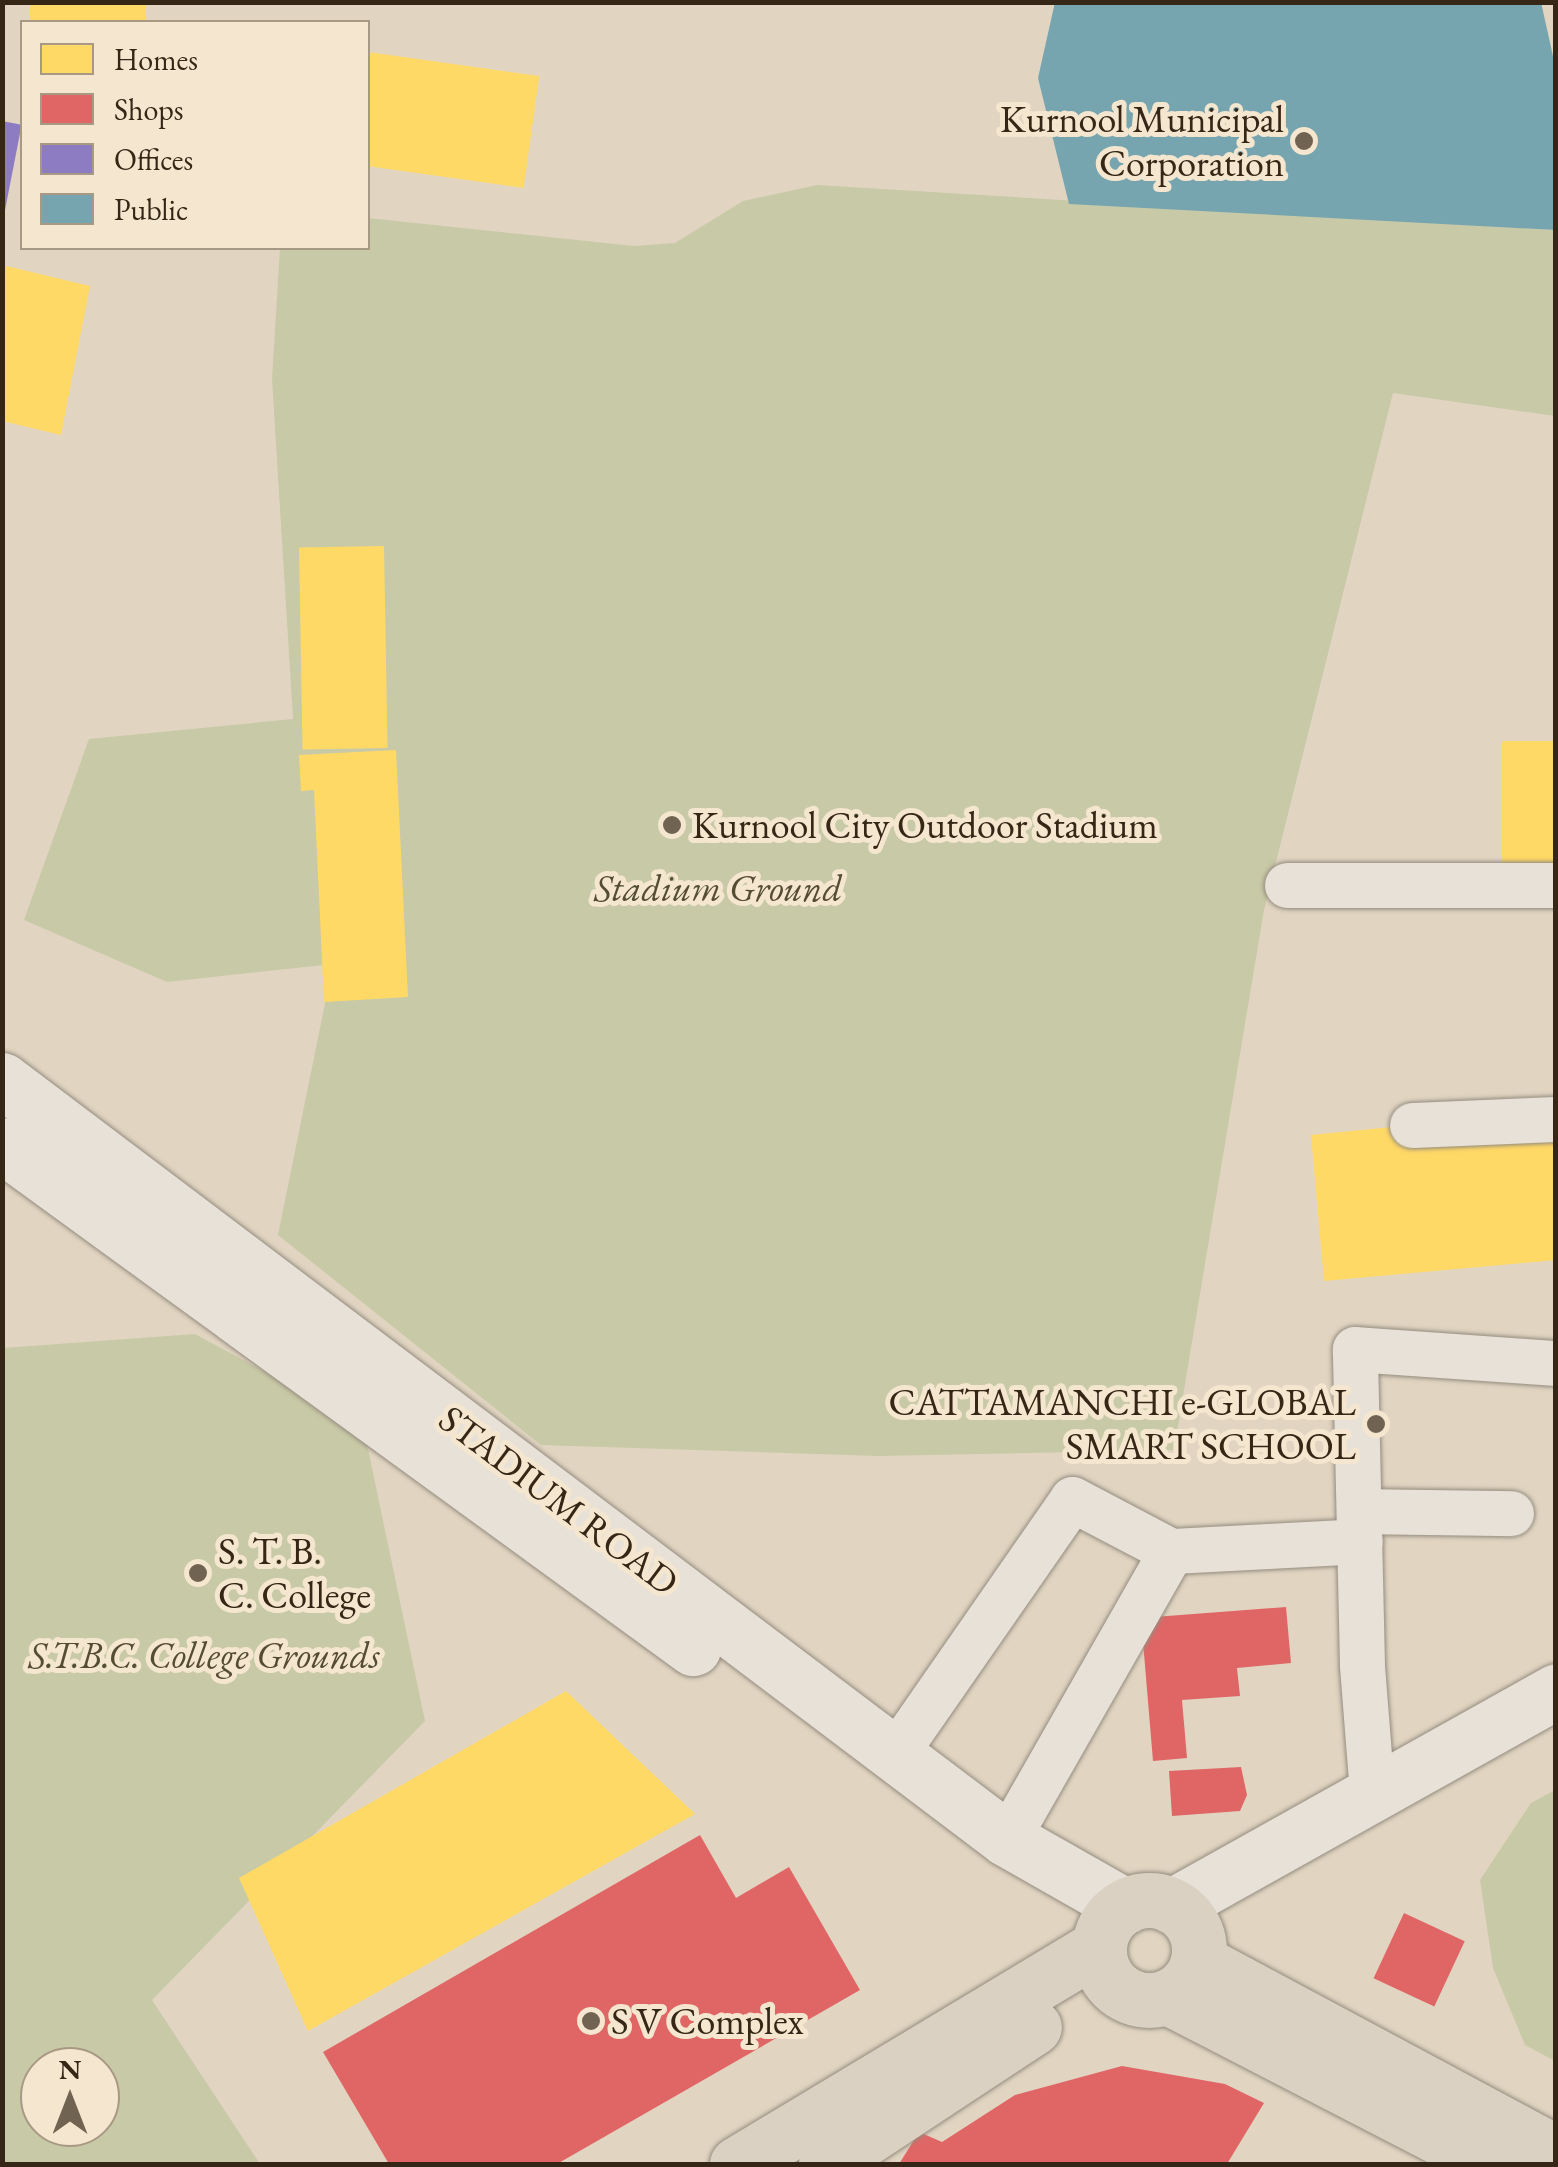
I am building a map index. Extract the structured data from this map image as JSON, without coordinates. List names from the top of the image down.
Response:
{
  "streets": {
    "street": ["STADIUM ROAD"]
  },
  "parks": ["Stadium Ground", "S.T.B.C. College Grounds"],
  "places": [
    "Kurnool Municipal Corporation",
    "Kurnool City Outdoor Stadium",
    "CATTAMANCHI e-GLOBAL SMART SCHOOL",
    "S. T. B. C. College",
    "S V Complex"
  ],
  "legend": [
    "Homes",
    "Shops",
    "Offices",
    "Public"
  ],
  "north": "top"
}
